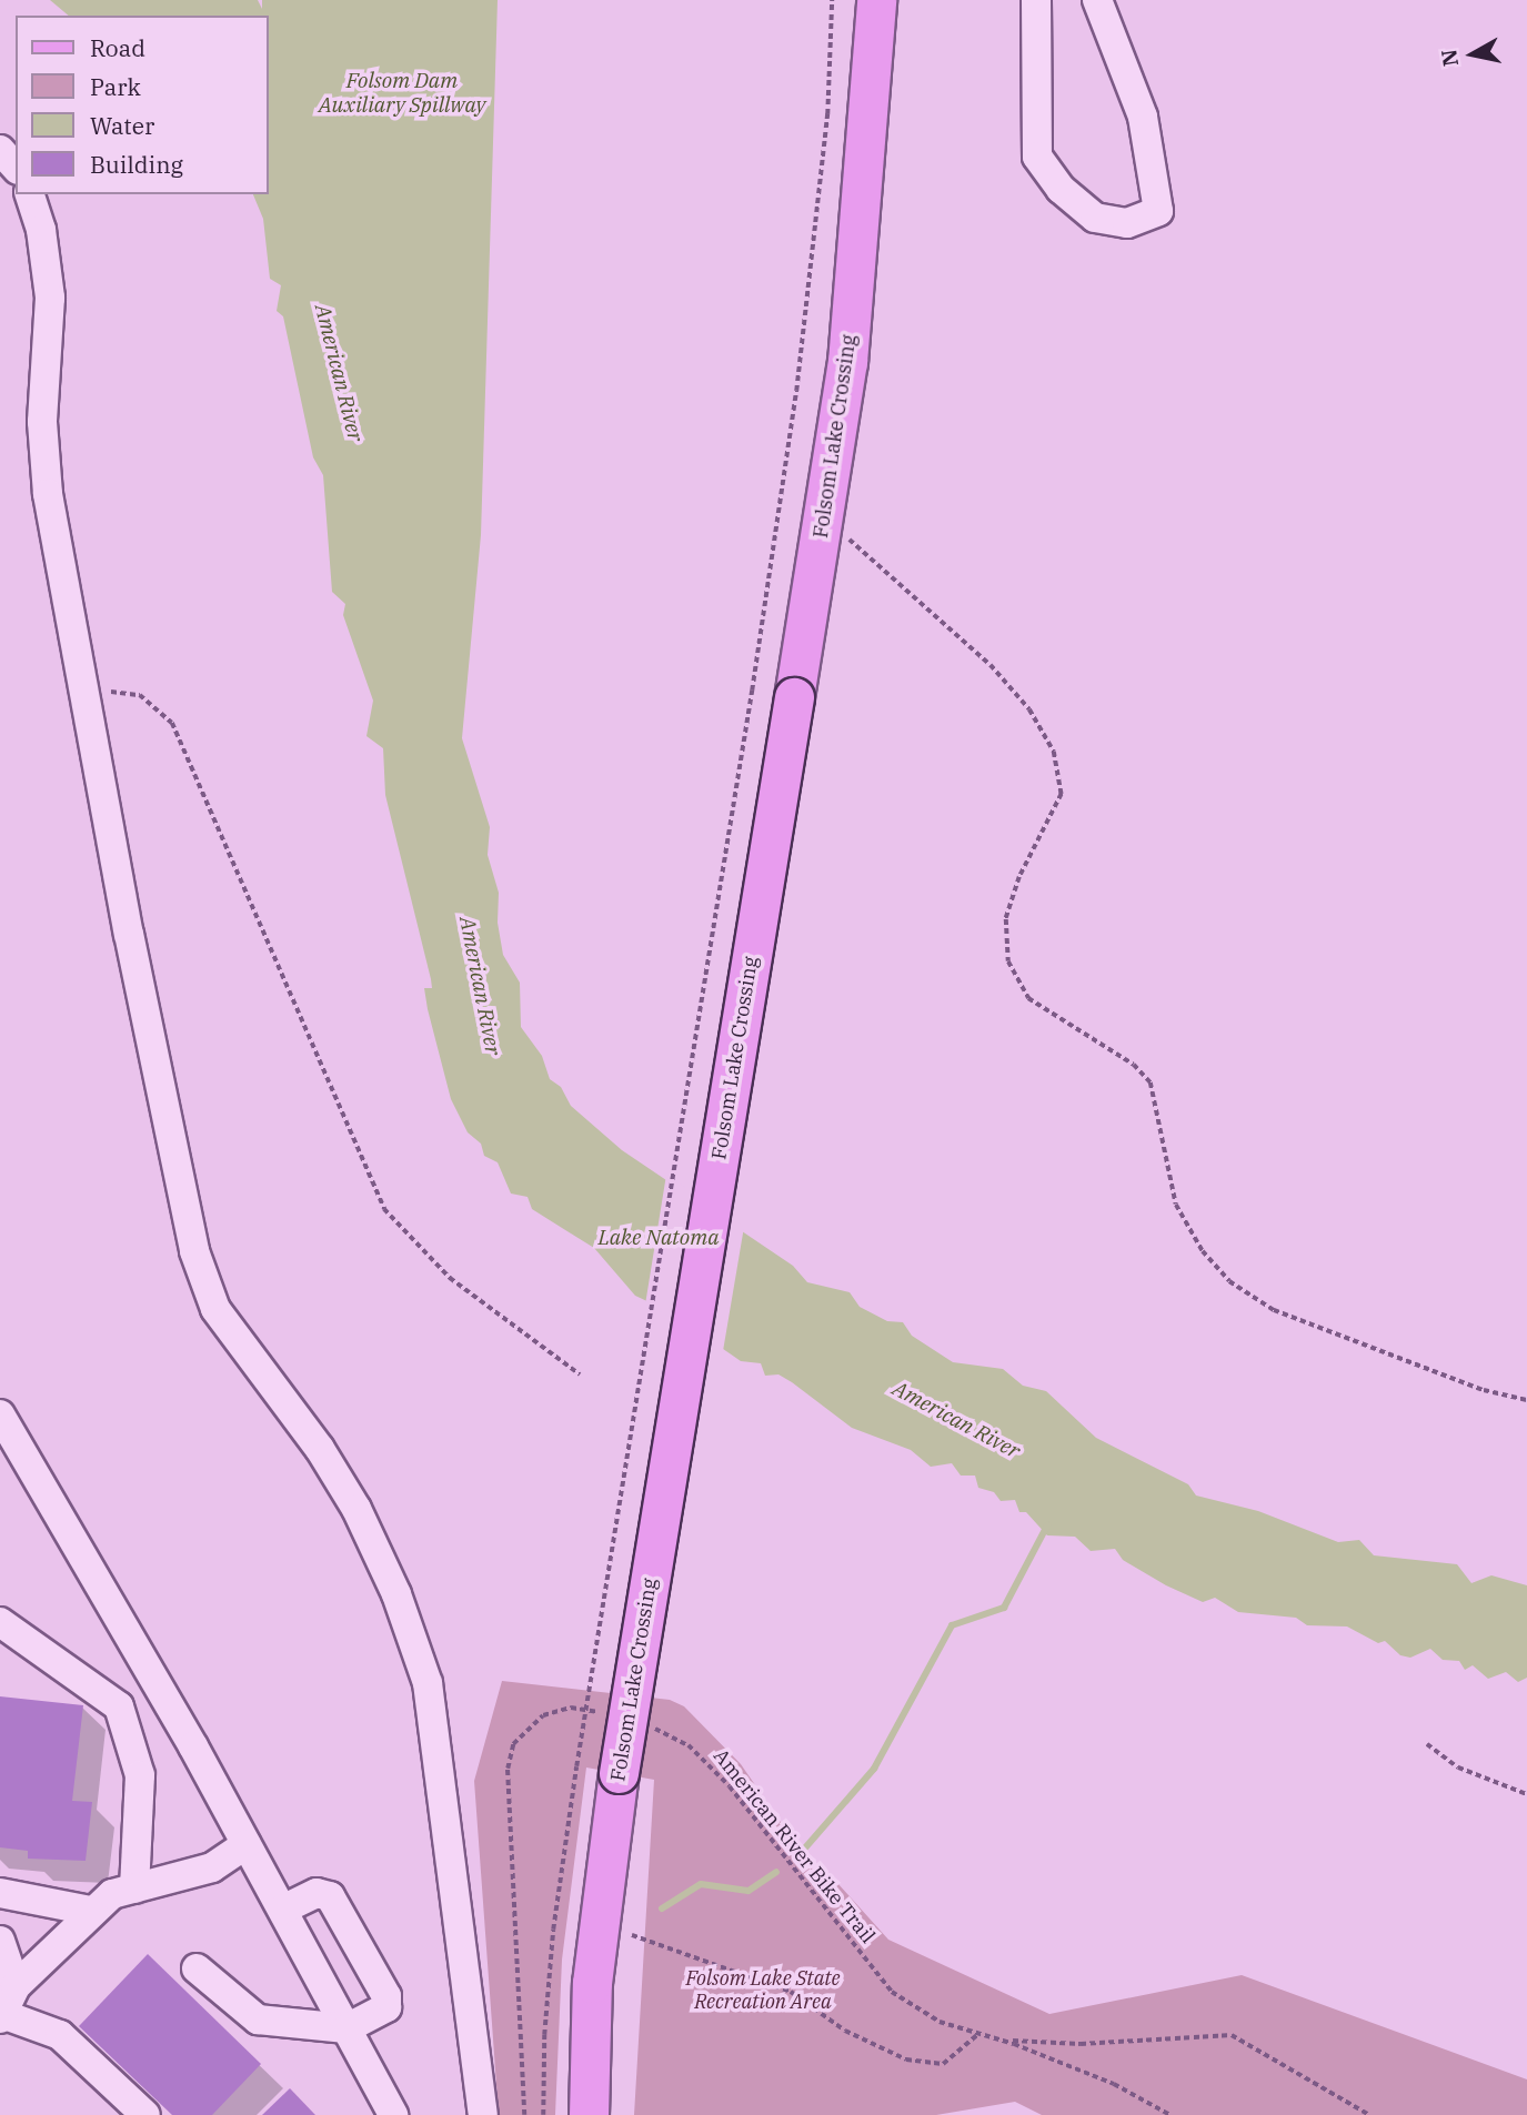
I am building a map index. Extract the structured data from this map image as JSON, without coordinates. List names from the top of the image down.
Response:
{
  "streets": {
    "main road": ["Folsom Lake Crossing"],
    "path": ["American River Bike Trail"]
  },
  "water": ["Folsom Dam Auxiliary Spillway", "American River", "Lake Natoma"],
  "parks": ["Folsom Lake State Recreation Area"],
  "legend": [
    "Road",
    "Park",
    "Water",
    "Building"
  ],
  "north": "left"
}
